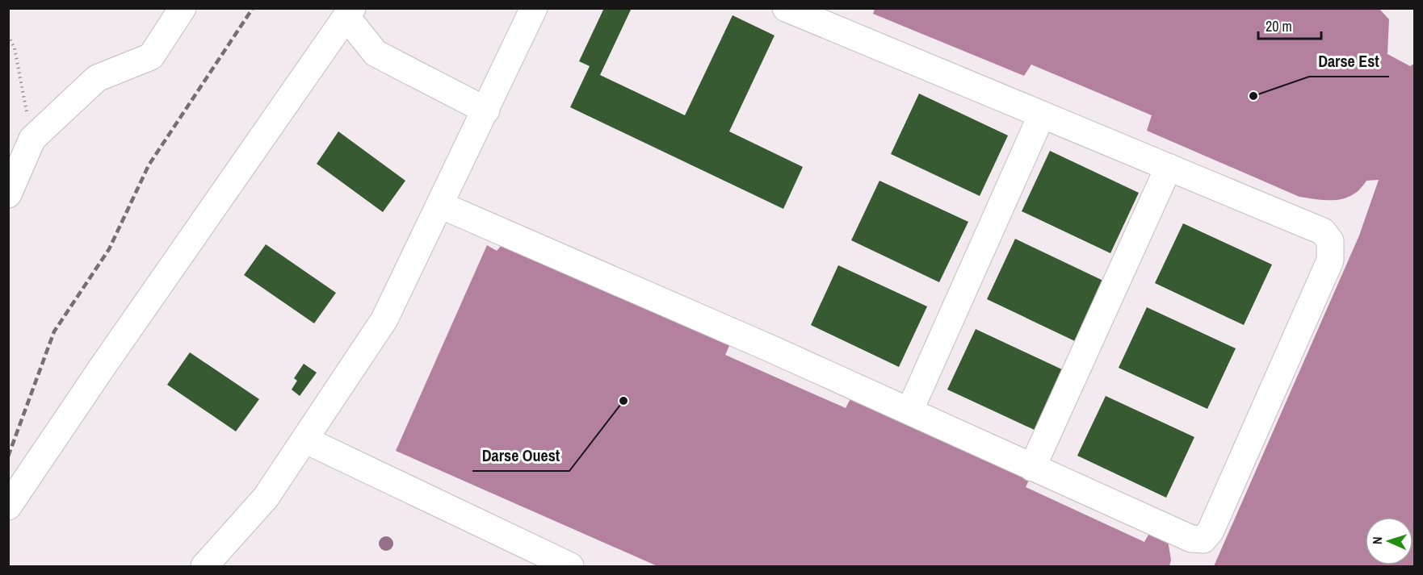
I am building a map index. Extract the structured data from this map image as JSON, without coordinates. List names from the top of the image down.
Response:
{
  "places": ["Darse Est", "Darse Ouest"],
  "scale_bar": "20 m",
  "north": "left"
}
